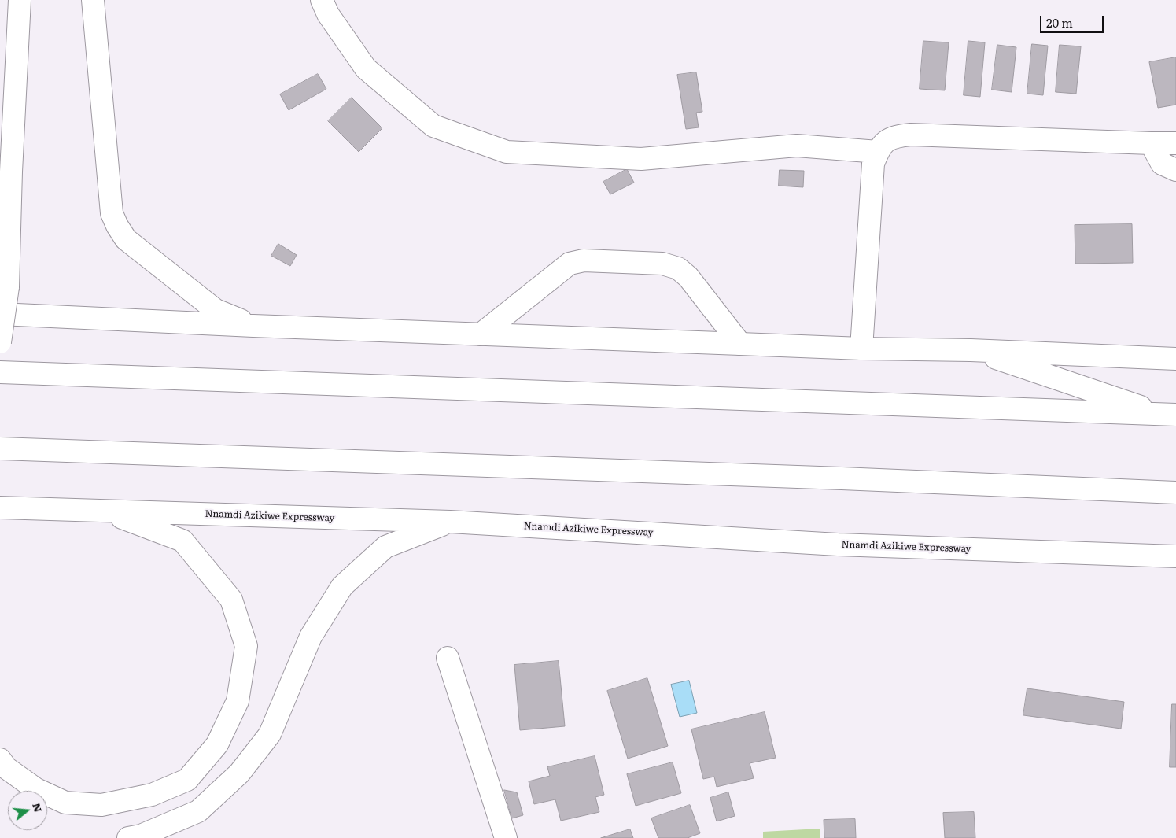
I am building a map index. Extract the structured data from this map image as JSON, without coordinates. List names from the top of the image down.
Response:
{
  "streets": {
    "main road": ["Nnamdi Azikiwe Expressway"]
  },
  "scale_bar": "20 m",
  "north": "right"
}
